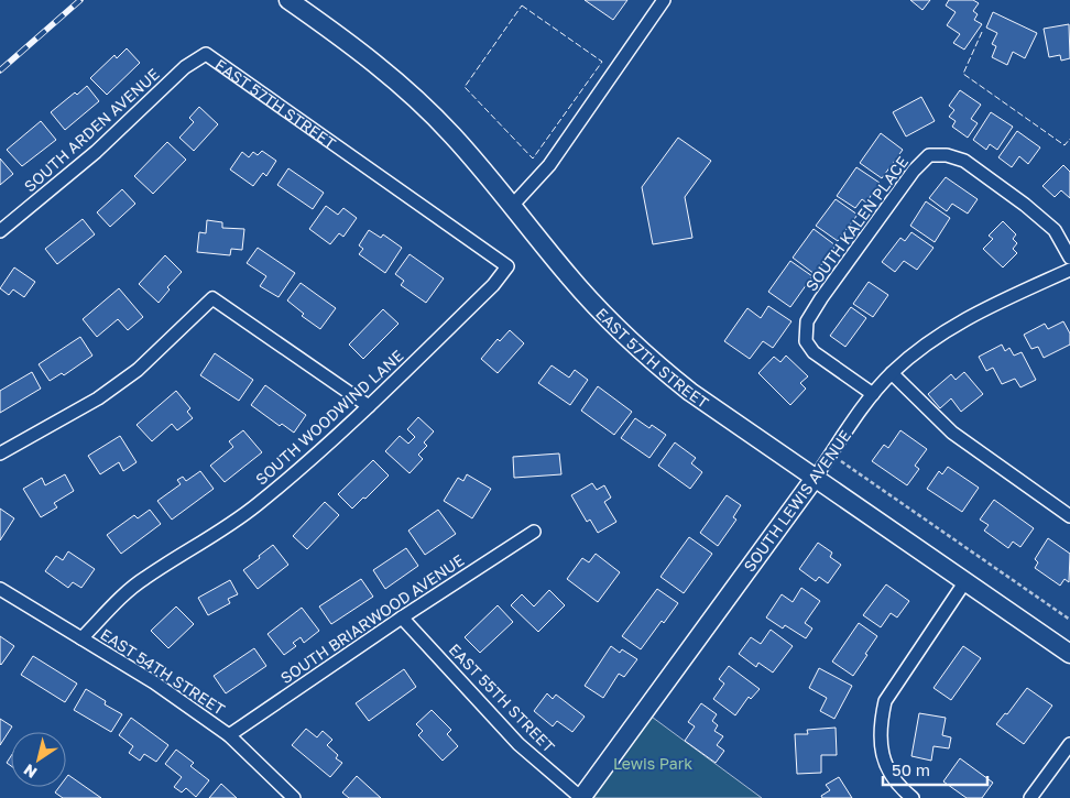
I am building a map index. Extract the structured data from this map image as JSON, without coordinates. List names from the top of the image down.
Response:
{
  "streets": {
    "main road": ["EAST 57TH STREET", "SOUTH LEWIS AVENUE"],
    "street": [
      "SOUTH ARDEN AVENUE",
      "SOUTH KALEN PLACE",
      "SOUTH WOODWIND LANE",
      "SOUTH BRIARWOOD AVENUE",
      "EAST 54TH STREET",
      "EAST 55TH STREET"
    ]
  },
  "crossings": [
    ["EAST 57TH STREET", "SOUTH ARDEN AVENUE"],
    ["EAST 57TH STREET", "SOUTH WOODWIND LANE"],
    ["EAST 57TH STREET", "SOUTH LEWIS AVENUE"],
    ["SOUTH KALEN PLACE", "SOUTH LEWIS AVENUE"],
    ["SOUTH WOODWIND LANE", "EAST 54TH STREET"],
    ["SOUTH LEWIS AVENUE", "EAST 55TH STREET"],
    ["SOUTH BRIARWOOD AVENUE", "EAST 54TH STREET"],
    ["SOUTH BRIARWOOD AVENUE", "EAST 55TH STREET"]
  ],
  "parks": ["Lewis Park"],
  "scale_bar": "50 m",
  "north": "bottom left"
}
